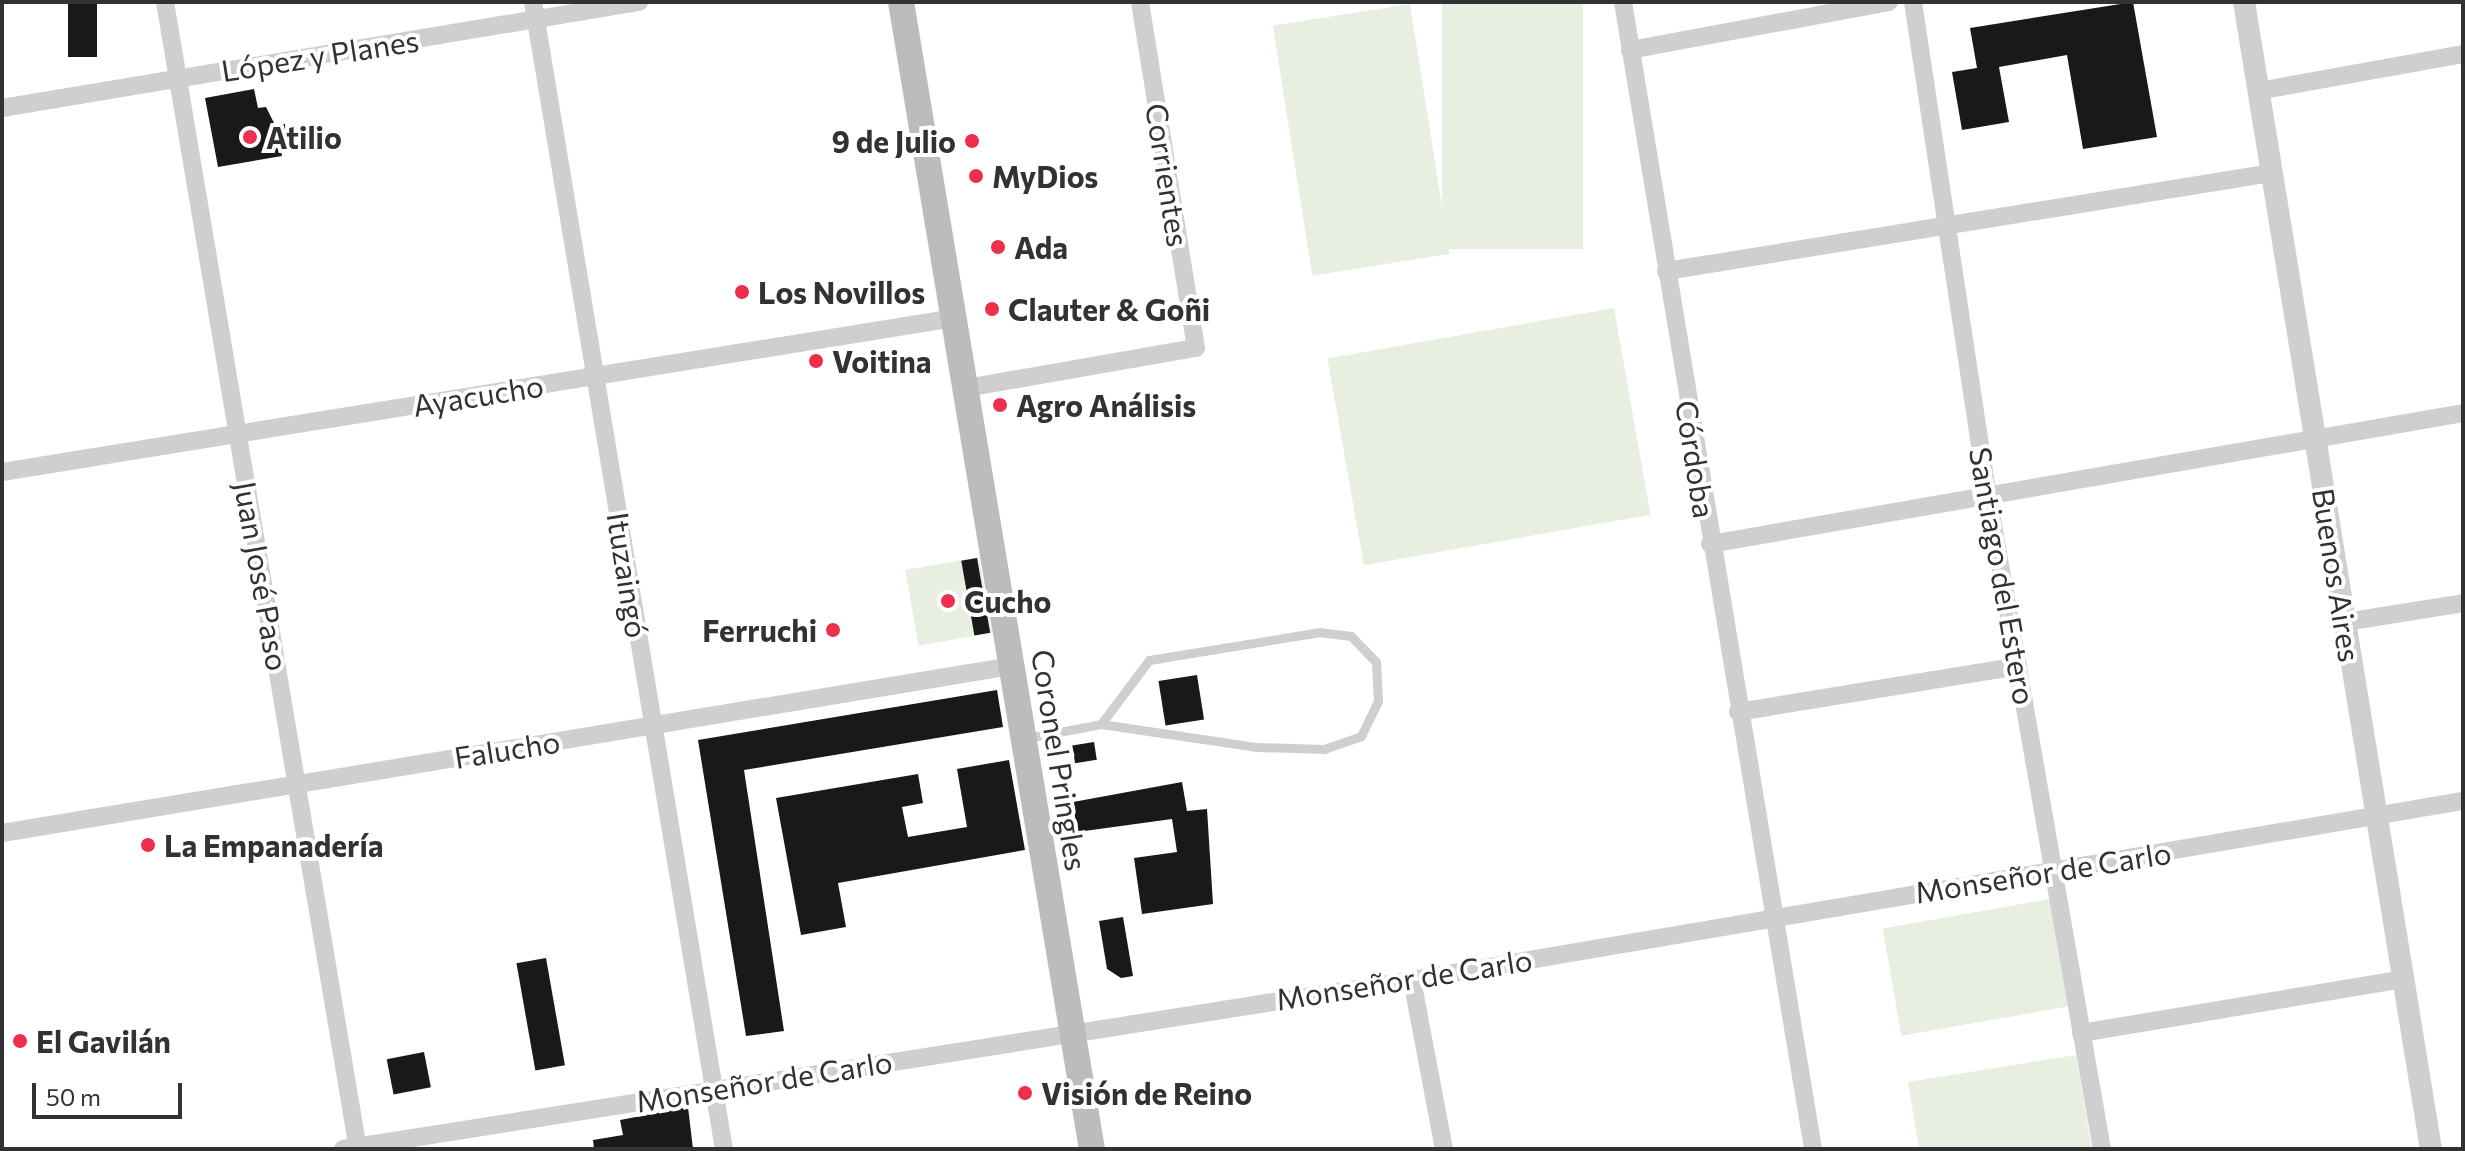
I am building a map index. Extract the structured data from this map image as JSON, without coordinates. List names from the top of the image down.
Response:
{
  "streets": {
    "main road": ["Coronel Pringles"],
    "street": [
      "López y Planes",
      "Corrientes",
      "Ayacucho",
      "Córdoba",
      "Ituzaingó",
      "Buenos Aires",
      "Juan José Paso",
      "Santiago del Estero",
      "Falucho",
      "Monseñor de Carlo"
    ]
  },
  "crossings": [
    ["López y Planes", "Ituzaingó"],
    ["López y Planes", "Juan José Paso"],
    ["Corrientes", "Coronel Pringles"],
    ["Ayacucho", "Ituzaingó"],
    ["Ayacucho", "Juan José Paso"],
    ["Ayacucho", "Coronel Pringles"],
    ["Córdoba", "Monseñor de Carlo"],
    ["Ituzaingó", "Falucho"],
    ["Ituzaingó", "Monseñor de Carlo"],
    ["Buenos Aires", "Monseñor de Carlo"],
    ["Juan José Paso", "Falucho"],
    ["Juan José Paso", "Monseñor de Carlo"],
    ["Santiago del Estero", "Monseñor de Carlo"],
    ["Falucho", "Coronel Pringles"],
    ["Coronel Pringles", "Monseñor de Carlo"]
  ],
  "places": [
    "Atilio",
    "9 de Julio",
    "MyDios",
    "Ada",
    "Los Novillos",
    "Clauter & Goñi",
    "Voitina",
    "Agro Análisis",
    "Cucho",
    "Ferruchi",
    "La Empanadería",
    "El Gavilán",
    "Visión de Reino"
  ],
  "scale_bar": "50 m"
}
